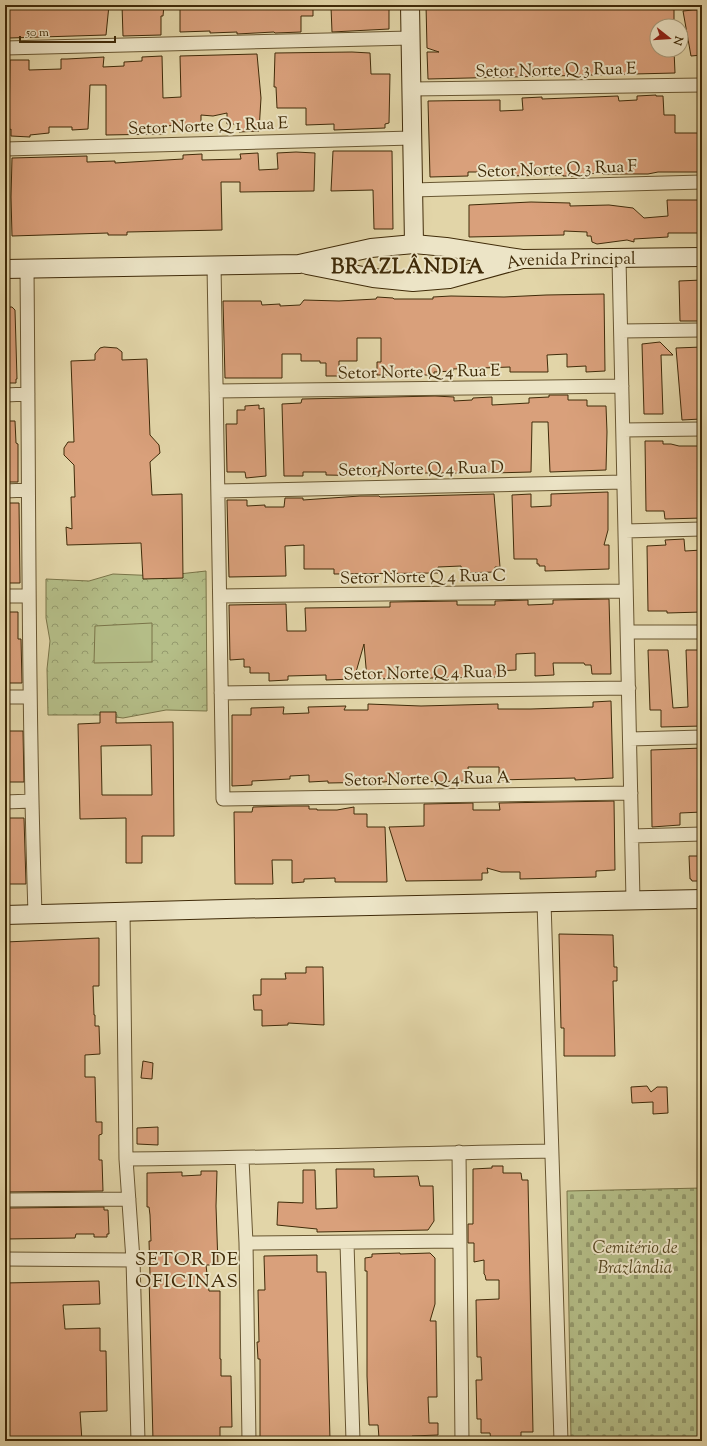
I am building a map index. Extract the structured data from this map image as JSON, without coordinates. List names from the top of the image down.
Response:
{
  "streets": {
    "street": [
      "Setor Norte Q 3 Rua E",
      "Setor Norte Q 1 Rua E",
      "Setor Norte Q 3 Rua F",
      "Avenida Principal",
      "Setor Norte Q 4 Rua E",
      "Setor Norte Q 4 Rua D",
      "Setor Norte Q 4 Rua C",
      "Setor Norte Q 4 Rua B",
      "Setor Norte Q 4 Rua A"
    ]
  },
  "crossings": [
    ["Setor Norte Q 4 Rua B", "Setor Norte Q 4 Rua A"]
  ],
  "districts": ["BRAZLÂNDIA", "SETOR DE OFICINAS"],
  "parks": ["Cemitério de Brazlândia"],
  "scale_bar": "50 m",
  "north": "right"
}
